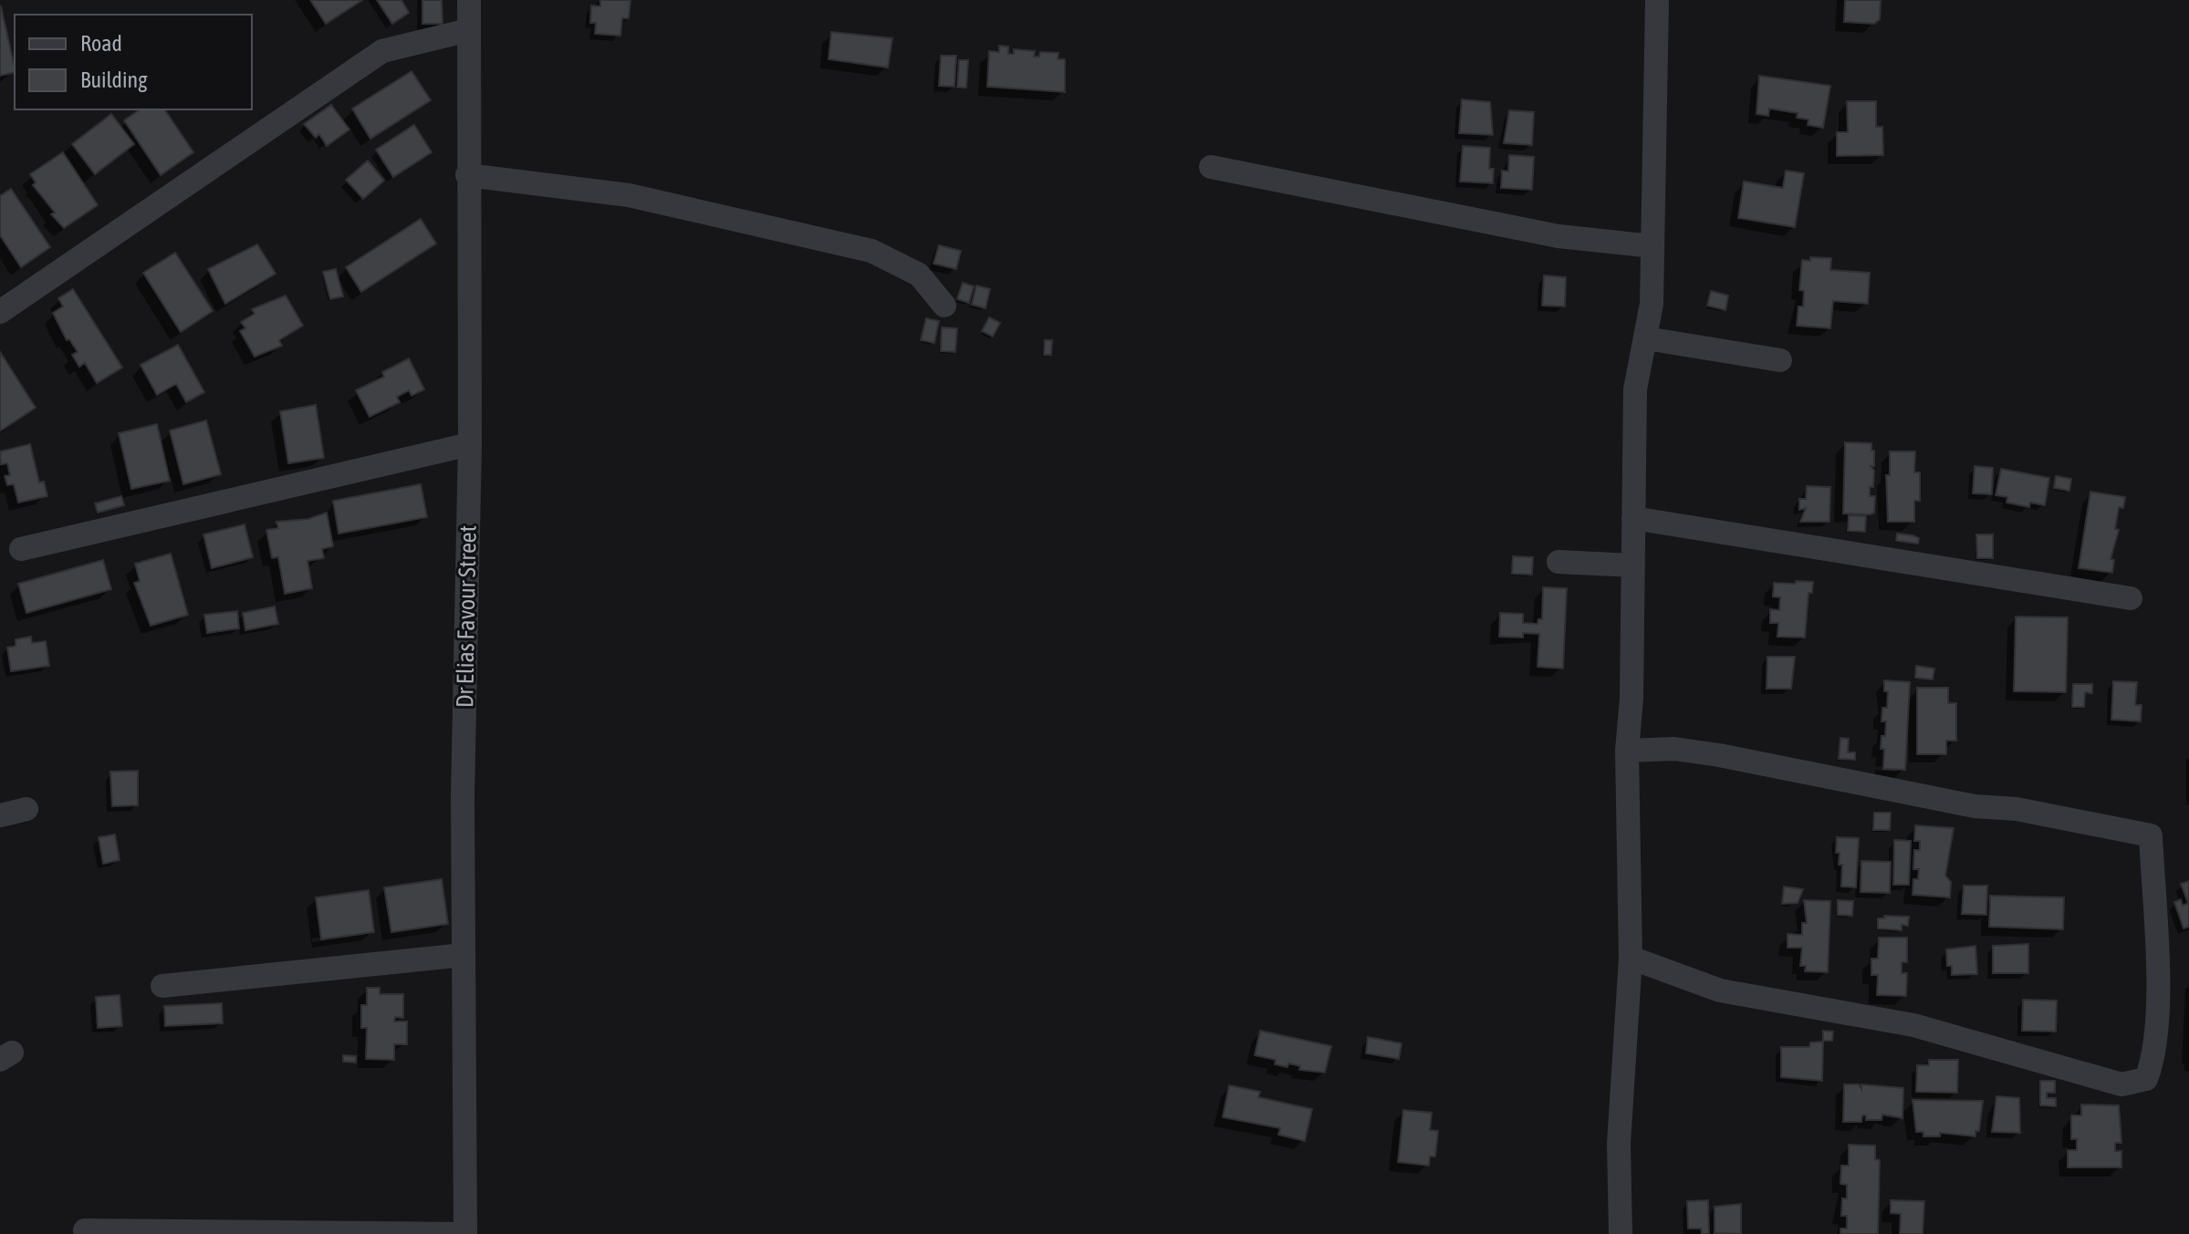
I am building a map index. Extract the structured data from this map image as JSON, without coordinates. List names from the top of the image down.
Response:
{
  "streets": {
    "street": ["Dr Elias Favour Street"]
  },
  "legend": ["Road", "Building"]
}
